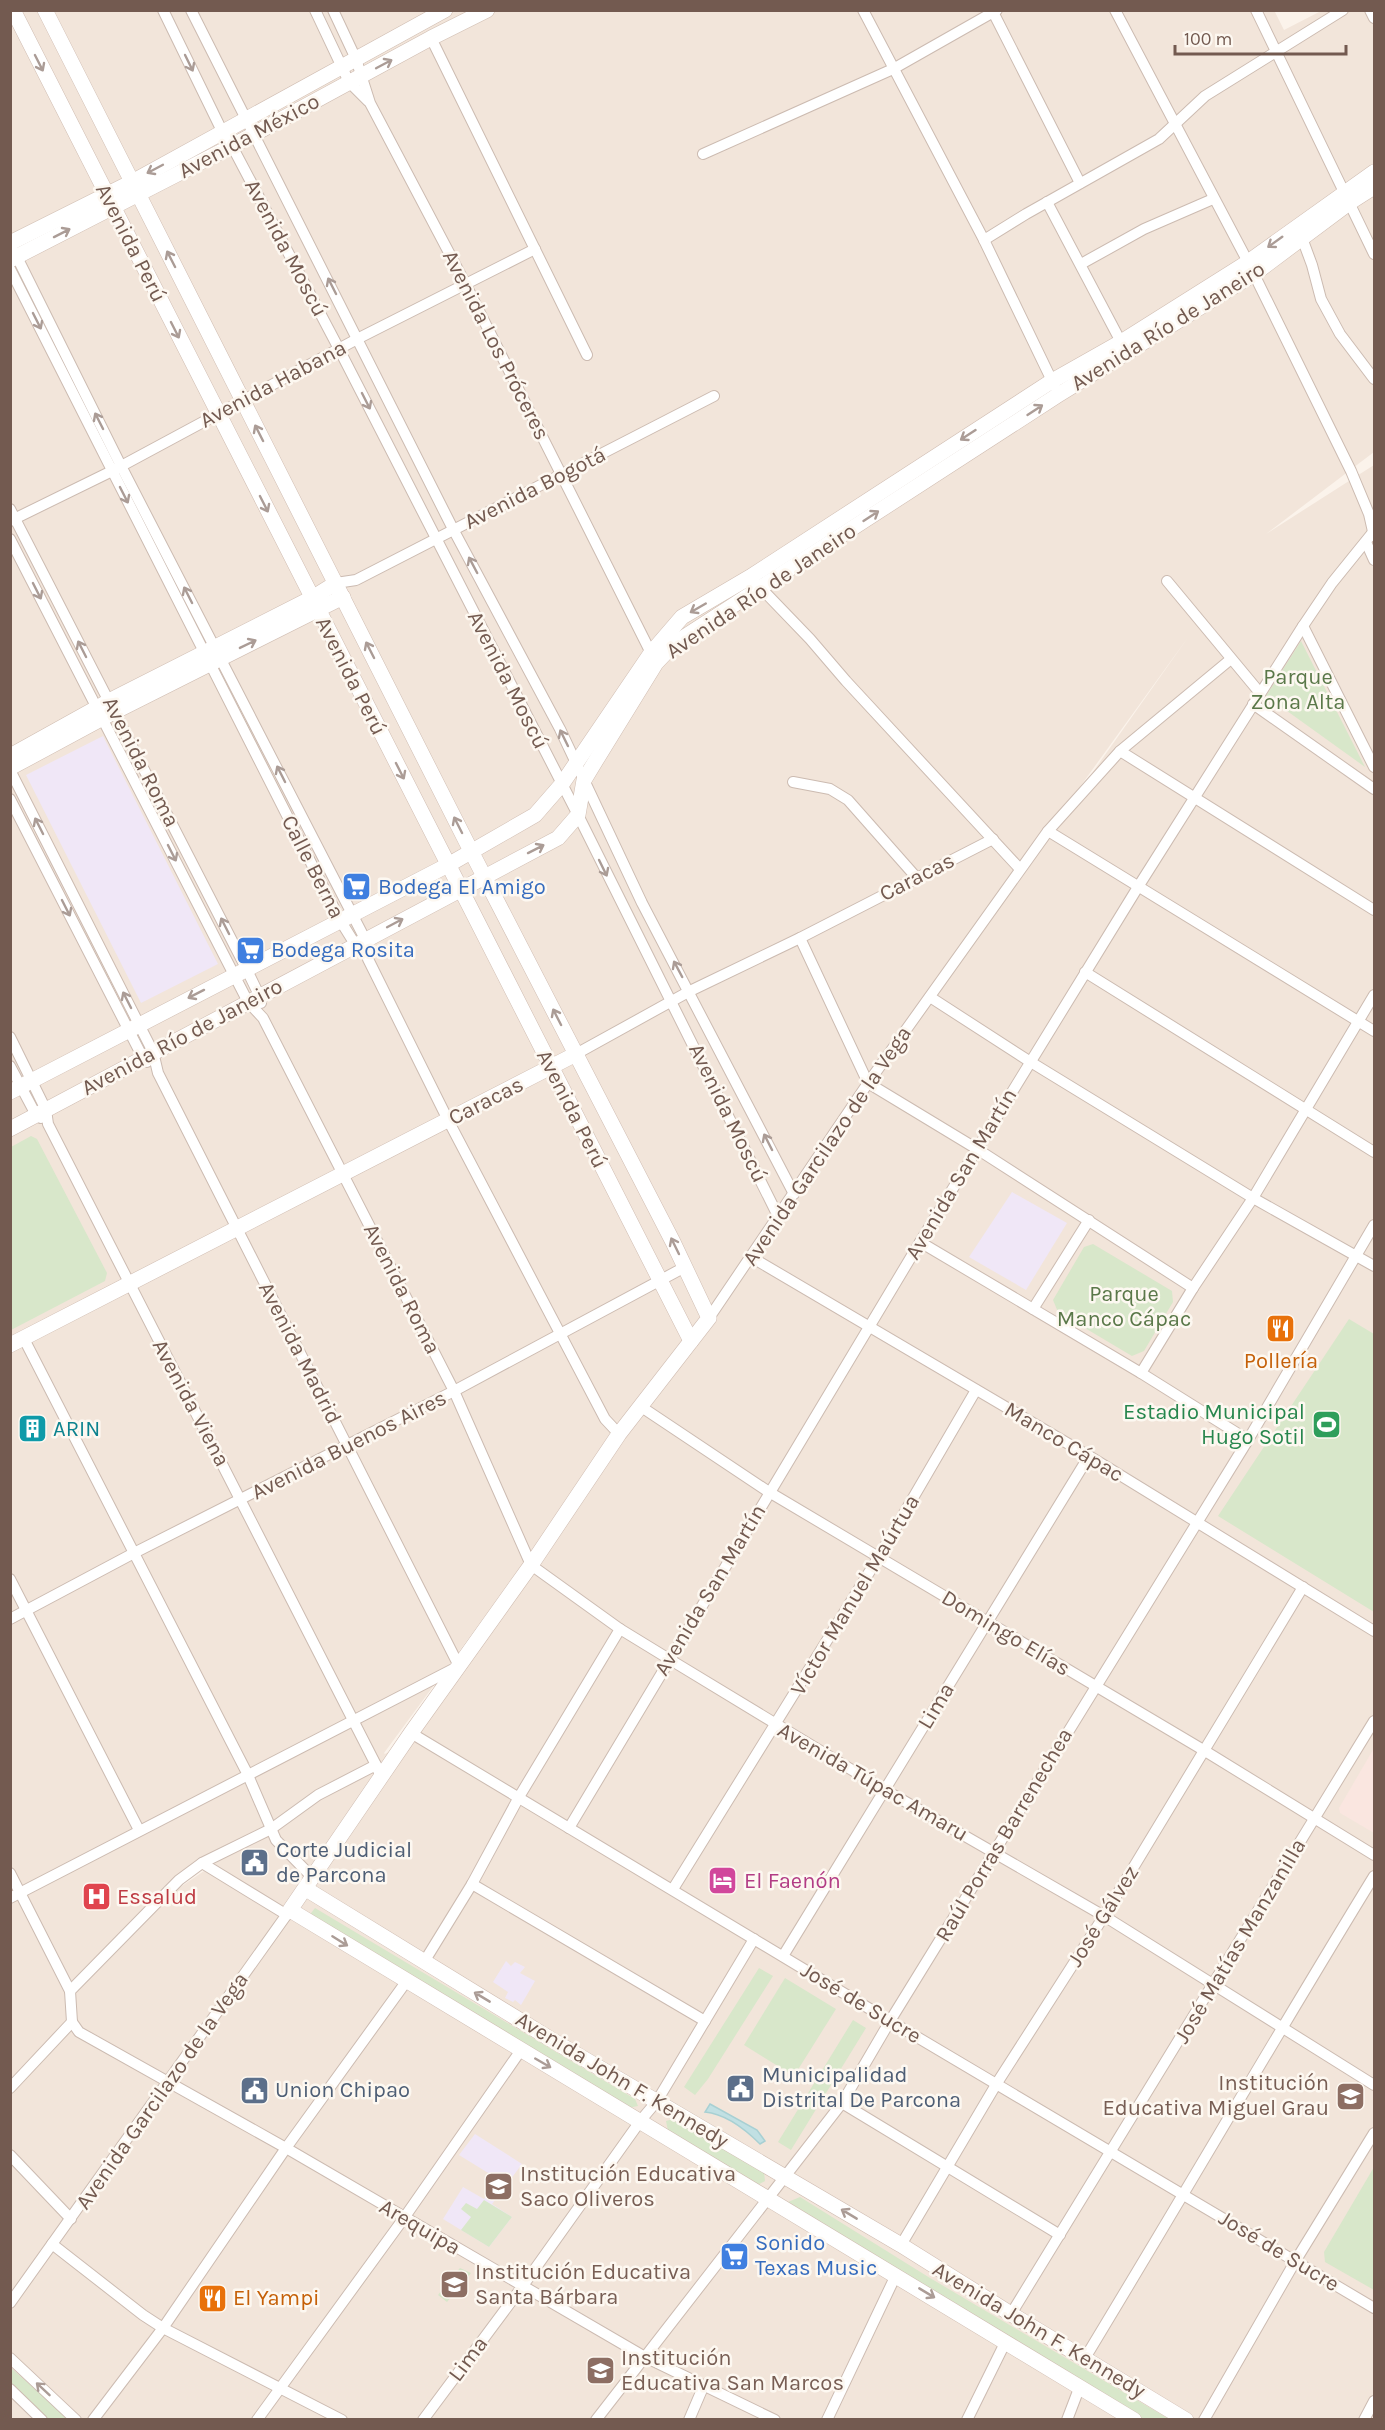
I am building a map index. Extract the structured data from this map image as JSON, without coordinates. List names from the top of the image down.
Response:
{
  "streets": {
    "street": [
      "Avenida México",
      "Avenida Perú",
      "Avenida Moscú",
      "Avenida Río de Janeiro",
      "Avenida Los Próceres",
      "Avenida Habana",
      "Avenida Bogotá",
      "Avenida Roma",
      "Calle Berna",
      "Caracas",
      "Avenida Garcilazo de la Vega",
      "Avenida San Martín",
      "Avenida Madrid",
      "Avenida Viena",
      "Manco Cápac",
      "Avenida Buenos Aires",
      "Víctor Manuel Maúrtua",
      "Domingo Elías",
      "Lima",
      "Avenida Túpac Amaru",
      "Raúl Porras Barrenechea",
      "José Gálvez",
      "José Matías Manzanilla",
      "José de Sucre",
      "Avenida John F. Kennedy",
      "Arequipa"
    ]
  },
  "crossings": [
    ["Avenida México", "Avenida Perú"],
    ["Avenida México", "Avenida Moscú"],
    ["Avenida México", "Avenida Los Próceres"],
    ["Avenida México", "Calle Berna"],
    ["Avenida Perú", "Avenida Río de Janeiro"],
    ["Avenida Perú", "Avenida Habana"],
    ["Avenida Perú", "Avenida Bogotá"],
    ["Avenida Perú", "Caracas"],
    ["Avenida Perú", "Avenida Garcilazo de la Vega"],
    ["Avenida Perú", "Avenida Buenos Aires"],
    ["Avenida Moscú", "Avenida Río de Janeiro"],
    ["Avenida Moscú", "Avenida Habana"],
    ["Avenida Moscú", "Avenida Bogotá"],
    ["Avenida Moscú", "Caracas"],
    ["Avenida Moscú", "Avenida Garcilazo de la Vega"],
    ["Avenida Río de Janeiro", "Avenida Los Próceres"],
    ["Avenida Río de Janeiro", "Avenida Roma"],
    ["Avenida Río de Janeiro", "Calle Berna"],
    ["Avenida Río de Janeiro", "Avenida Madrid"],
    ["Avenida Río de Janeiro", "Avenida Viena"],
    ["Avenida Los Próceres", "Avenida Habana"],
    ["Avenida Los Próceres", "Avenida Bogotá"],
    ["Avenida Habana", "Avenida Roma"],
    ["Avenida Habana", "Calle Berna"],
    ["Avenida Roma", "Caracas"],
    ["Avenida Roma", "Avenida Garcilazo de la Vega"],
    ["Avenida Roma", "Avenida Buenos Aires"],
    ["Avenida Roma", "Avenida Túpac Amaru"],
    ["Calle Berna", "Caracas"],
    ["Caracas", "Avenida Madrid"],
    ["Caracas", "Avenida Viena"],
    ["Avenida Garcilazo de la Vega", "Avenida Madrid"],
    ["Avenida Garcilazo de la Vega", "Avenida Viena"],
    ["Avenida Garcilazo de la Vega", "Manco Cápac"],
    ["Avenida Garcilazo de la Vega", "Domingo Elías"],
    ["Avenida Garcilazo de la Vega", "Avenida Túpac Amaru"],
    ["Avenida Garcilazo de la Vega", "José de Sucre"],
    ["Avenida Garcilazo de la Vega", "Avenida John F. Kennedy"],
    ["Avenida Garcilazo de la Vega", "Arequipa"],
    ["Avenida San Martín", "Manco Cápac"],
    ["Avenida San Martín", "Domingo Elías"],
    ["Avenida San Martín", "Avenida Túpac Amaru"],
    ["Avenida San Martín", "José de Sucre"],
    ["Avenida Madrid", "Avenida Buenos Aires"],
    ["Avenida Viena", "Avenida Buenos Aires"],
    ["Manco Cápac", "Víctor Manuel Maúrtua"],
    ["Manco Cápac", "Lima"],
    ["Manco Cápac", "Raúl Porras Barrenechea"],
    ["Manco Cápac", "José Gálvez"],
    ["Víctor Manuel Maúrtua", "Domingo Elías"],
    ["Víctor Manuel Maúrtua", "Avenida Túpac Amaru"],
    ["Víctor Manuel Maúrtua", "José de Sucre"],
    ["Domingo Elías", "Lima"],
    ["Domingo Elías", "Raúl Porras Barrenechea"],
    ["Domingo Elías", "José Gálvez"],
    ["Domingo Elías", "José Matías Manzanilla"],
    ["Lima", "Avenida Túpac Amaru"],
    ["Lima", "José de Sucre"],
    ["Lima", "Avenida John F. Kennedy"],
    ["Lima", "Arequipa"],
    ["Avenida Túpac Amaru", "Raúl Porras Barrenechea"],
    ["Avenida Túpac Amaru", "José Gálvez"],
    ["Avenida Túpac Amaru", "José Matías Manzanilla"],
    ["Raúl Porras Barrenechea", "José de Sucre"],
    ["Raúl Porras Barrenechea", "Avenida John F. Kennedy"],
    ["Raúl Porras Barrenechea", "Arequipa"],
    ["José Gálvez", "José de Sucre"],
    ["José Gálvez", "Avenida John F. Kennedy"],
    ["José Matías Manzanilla", "José de Sucre"],
    ["José Matías Manzanilla", "Avenida John F. Kennedy"]
  ],
  "parks": ["Parque Zona Alta", "Parque Manco Cápac"],
  "places": {
    "supermarket": ["Bodega El Amigo", "Bodega Rosita", "Sonido Texas Music"],
    "restaurant": ["Pollería", "El Yampi"],
    "sports": ["Estadio Municipal Hugo Sotil"],
    "building": ["ARIN"],
    "public building": ["Corte Judicial de Parcona", "Municipalidad Distrital De Parcona", "Union Chipao"],
    "hotel": ["El Faenón"],
    "hospital": ["Essalud"],
    "school or university": [
      "Institución Educativa Miguel Grau",
      "Institución Educativa Saco Oliveros",
      "Institución Educativa Santa Bárbara",
      "Institución Educativa San Marcos"
    ]
  },
  "scale_bar": "100 m"
}
